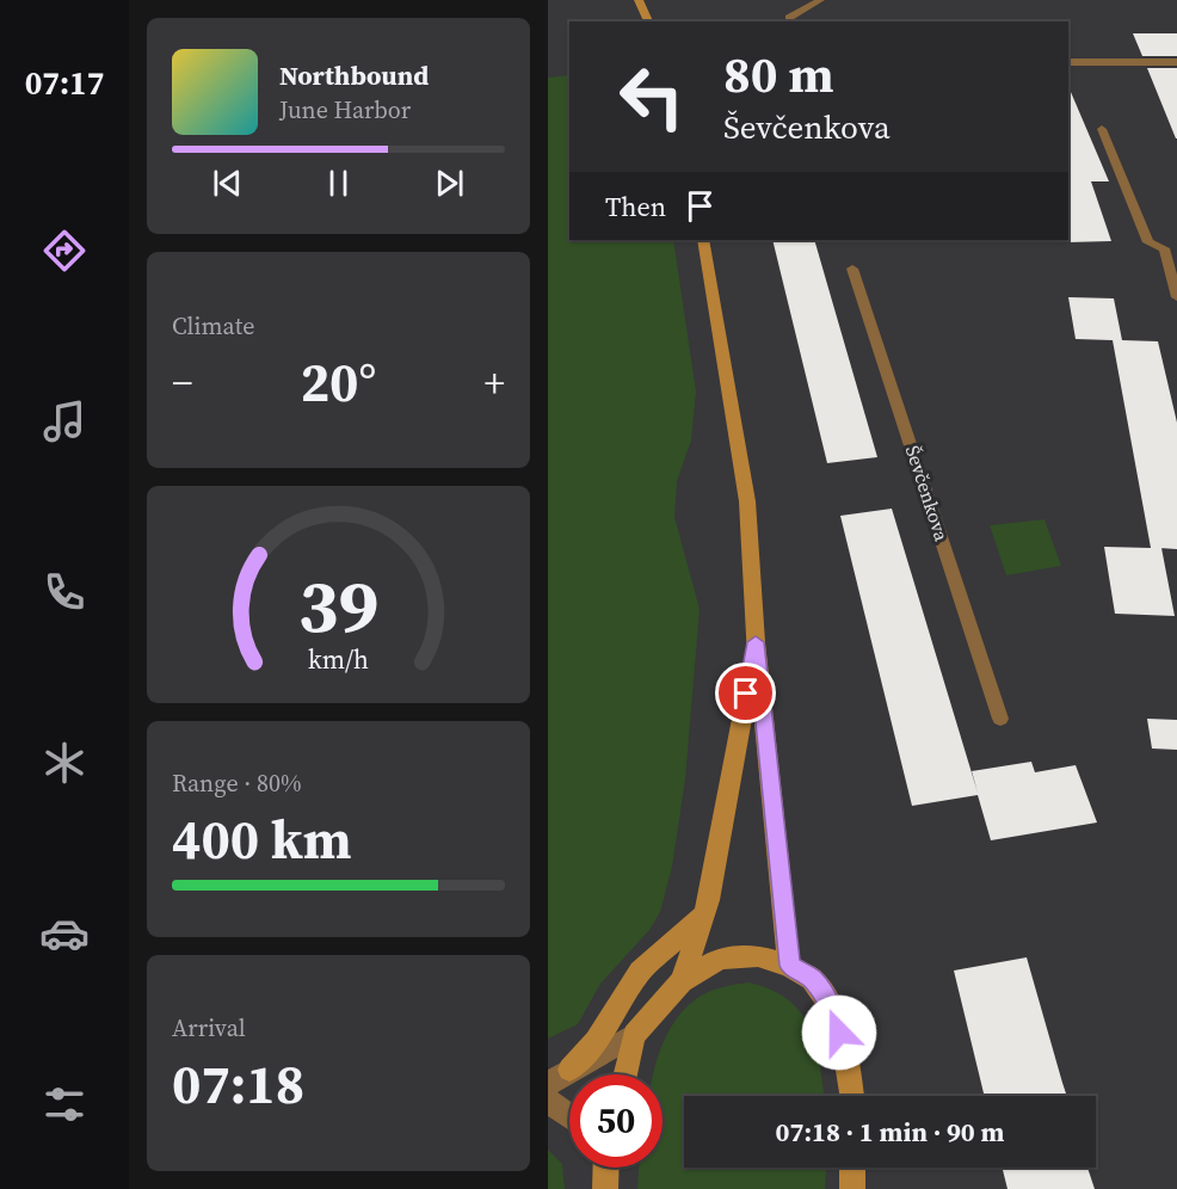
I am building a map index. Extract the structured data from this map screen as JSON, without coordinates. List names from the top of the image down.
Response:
{
  "streets": {
    "lane": ["Ševčenkova"]
  },
  "page": {
    "tabs": "07:17",
    "turn": ["80 m", "Ševčenkova"],
    "song": ["Northbound", "June Harbor"],
    "then": "Then",
    "tile": [
      "Climate",
      ["Range · 80%", "400 km"],
      ["Arrival", "07:18"]
    ],
    "heat": ["−", "20°", "+"],
    "limit": "50",
    "trip": "07:18 · 1 min · 90 m",
    "gauge": ["39", "km/h"]
  }
}
